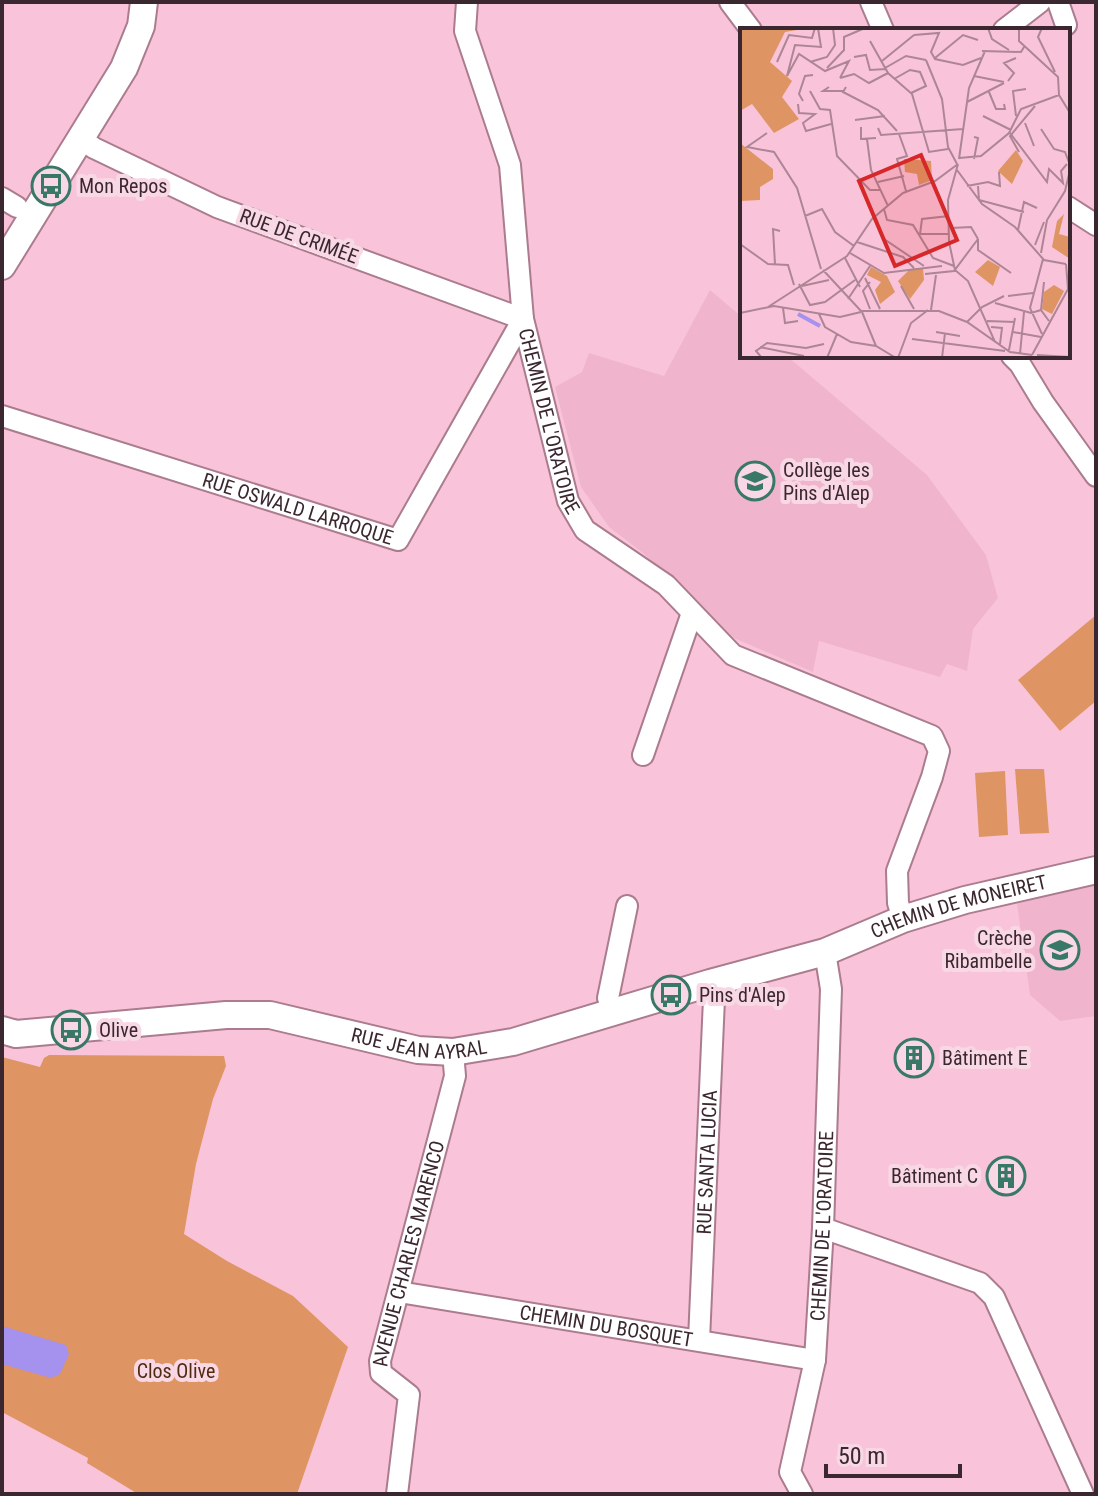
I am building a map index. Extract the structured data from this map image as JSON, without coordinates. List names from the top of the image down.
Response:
{
  "streets": {
    "main road": ["CHEMIN DE MONEIRET", "RUE JEAN AYRAL"],
    "street": [
      "RUE DE CRIMÉE",
      "CHEMIN DE L'ORATOIRE",
      "RUE OSWALD LARROQUE",
      "RUE SANTA LUCIA",
      "AVENUE CHARLES MARENCO",
      "CHEMIN DU BOSQUET"
    ]
  },
  "crossings": [
    ["RUE DE CRIMÉE", "CHEMIN DE L'ORATOIRE"],
    ["RUE DE CRIMÉE", "RUE OSWALD LARROQUE"],
    ["CHEMIN DE L'ORATOIRE", "RUE OSWALD LARROQUE"],
    ["CHEMIN DE L'ORATOIRE", "CHEMIN DE MONEIRET"],
    ["CHEMIN DE L'ORATOIRE", "RUE JEAN AYRAL"],
    ["CHEMIN DE L'ORATOIRE", "CHEMIN DU BOSQUET"],
    ["CHEMIN DE MONEIRET", "RUE JEAN AYRAL"],
    ["RUE JEAN AYRAL", "RUE SANTA LUCIA"],
    ["RUE JEAN AYRAL", "AVENUE CHARLES MARENCO"],
    ["RUE SANTA LUCIA", "CHEMIN DU BOSQUET"],
    ["AVENUE CHARLES MARENCO", "CHEMIN DU BOSQUET"]
  ],
  "parks": ["Clos Olive"],
  "places": {
    "bus stop": ["Mon Repos", "Pins d'Alep", "Olive"],
    "school or university": ["Collège les Pins d'Alep", "Crèche Ribambelle"],
    "building": ["Bâtiment E", "Bâtiment C"]
  },
  "scale_bar": "50 m"
}
